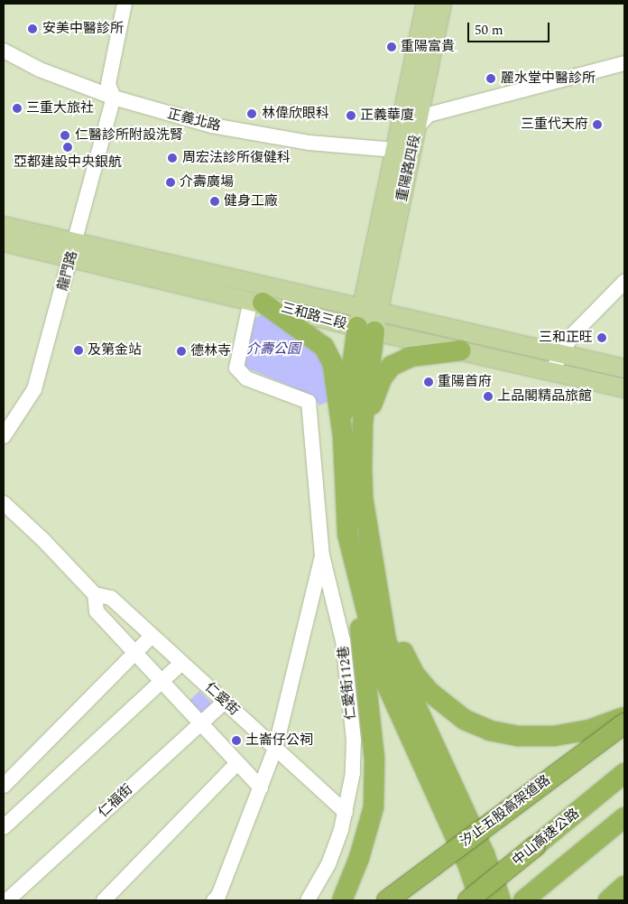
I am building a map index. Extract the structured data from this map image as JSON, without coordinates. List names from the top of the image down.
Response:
{
  "streets": {
    "highway": ["汐止五股高架道路", "中山高速公路"],
    "main road": ["重陽路四段", "三和路三段"],
    "street": [
      "正義北路",
      "龍門路",
      "仁愛街112巷",
      "仁愛街",
      "仁福街"
    ]
  },
  "crossings": [
    ["正義北路", "重陽路四段"],
    ["正義北路", "龍門路"],
    ["重陽路四段", "三和路三段"],
    ["龍門路", "三和路三段"],
    ["仁愛街112巷", "仁愛街"],
    ["仁愛街", "仁福街"]
  ],
  "parks": ["介壽公園"],
  "places": [
    "安美中醫診所",
    "重陽富貴",
    "麗水堂中醫診所",
    "三重大旅社",
    "林偉欣眼科",
    "正義華廈",
    "三重代天府",
    "仁醫診所附設洗腎",
    "亞都建設中央銀航",
    "周宏法診所復健科",
    "介壽廣場",
    "健身工廠",
    "三和正旺",
    "及第金站",
    "德林寺",
    "重陽首府",
    "上品閣精品旅館",
    "土崙仔公祠"
  ],
  "scale_bar": "50 m"
}
